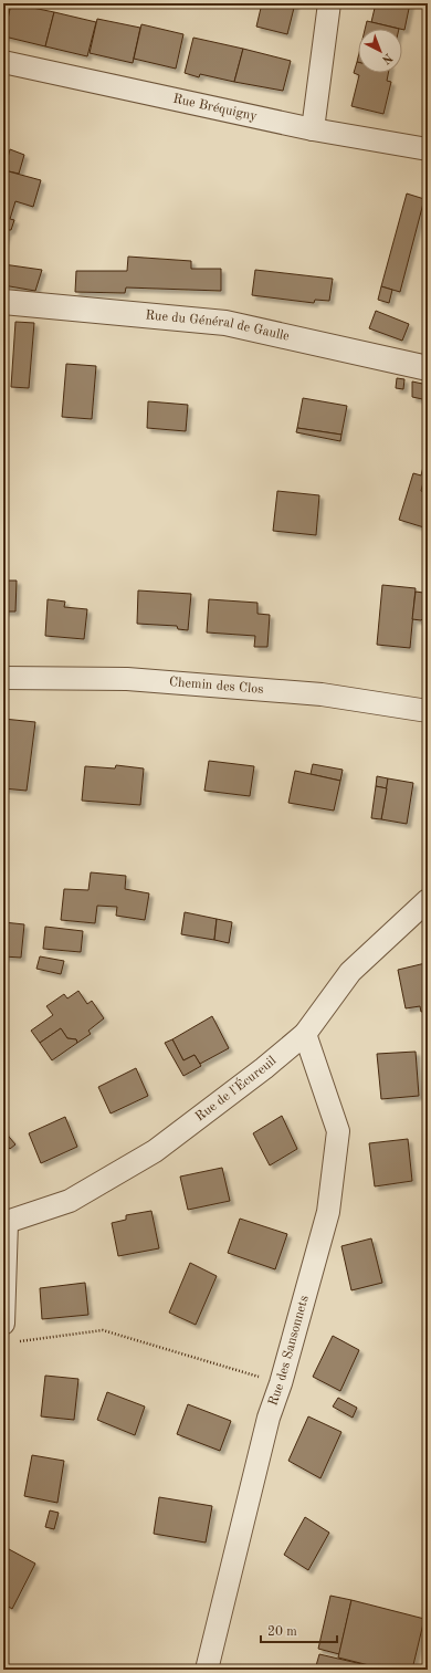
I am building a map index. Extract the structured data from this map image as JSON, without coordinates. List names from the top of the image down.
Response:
{
  "streets": {
    "street": [
      "Rue Bréquigny",
      "Rue du Général de Gaulle",
      "Chemin des Clos",
      "Rue de l'Écureuil",
      "Rue des Sansonnets"
    ]
  },
  "crossings": [
    ["Rue de l'Écureuil", "Rue des Sansonnets"]
  ],
  "scale_bar": "20 m",
  "north": "bottom right"
}
